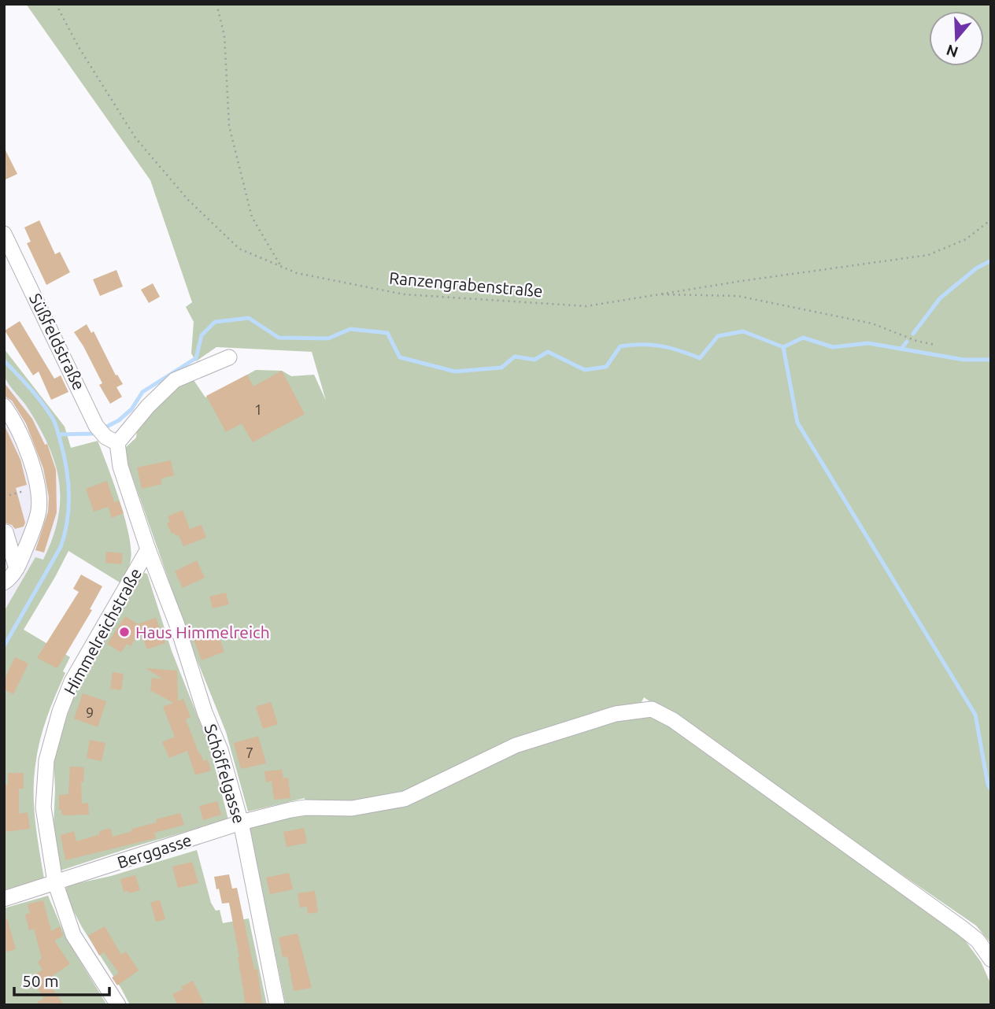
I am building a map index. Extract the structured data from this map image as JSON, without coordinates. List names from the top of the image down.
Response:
{
  "streets": {
    "street": [
      "Süßfeldstraße",
      "Himmelreichstraße",
      "Schöffelgasse",
      "Berggasse"
    ],
    "path": ["Ranzengrabenstraße"]
  },
  "crossings": [
    ["Süßfeldstraße", "Himmelreichstraße"],
    ["Himmelreichstraße", "Schöffelgasse"],
    ["Himmelreichstraße", "Berggasse"],
    ["Schöffelgasse", "Berggasse"]
  ],
  "places": ["Haus Himmelreich"],
  "house_numbers": ["1", "9", "7"],
  "scale_bar": "50 m",
  "north": "bottom"
}
